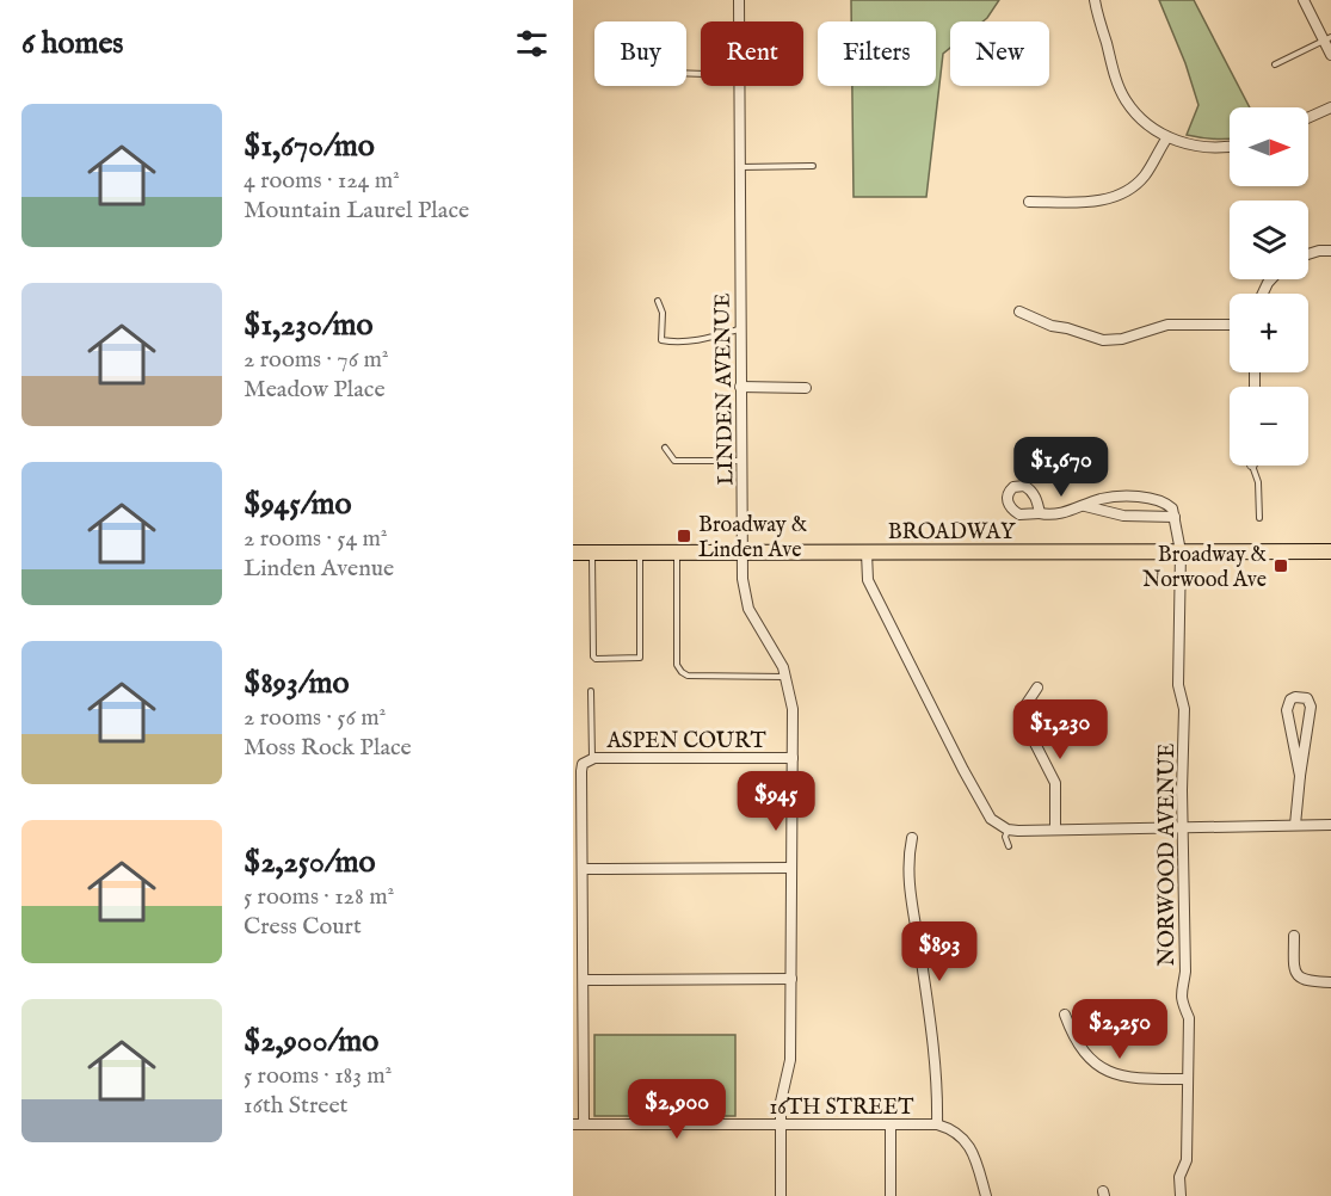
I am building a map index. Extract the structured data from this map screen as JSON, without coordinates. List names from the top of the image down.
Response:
{
  "streets": {
    "main road": ["BROADWAY"],
    "street": [
      "LINDEN AVENUE",
      "ASPEN COURT",
      "NORWOOD AVENUE",
      "16TH STREET"
    ]
  },
  "crossings": [
    ["LINDEN AVENUE", "BROADWAY"],
    ["LINDEN AVENUE", "ASPEN COURT"],
    ["LINDEN AVENUE", "16TH STREET"],
    ["BROADWAY", "NORWOOD AVENUE"]
  ],
  "places": {
    "transit": ["Broadway & Linden Ave", "Broadway & Norwood Ave"]
  },
  "north": "right",
  "page": {
    "heading": "6 homes",
    "chip": [
      "Buy",
      "Rent",
      "Filters",
      "New"
    ],
    "list": [
      {
        "name": "$1,670/mo",
        "note": "4 rooms · 124 m² · Mountain Laurel Place"
      },
      {
        "name": "$1,230/mo",
        "note": "2 rooms · 76 m² · Meadow Place"
      },
      {
        "name": "$945/mo",
        "note": "2 rooms · 54 m² · Linden Avenue"
      },
      {
        "name": "$893/mo",
        "note": "2 rooms · 56 m² · Moss Rock Place"
      },
      {
        "name": "$2,250/mo",
        "note": "5 rooms · 128 m² · Cress Court"
      },
      {
        "name": "$2,900/mo",
        "note": "5 rooms · 183 m² · 16th Street"
      }
    ],
    "map_buttons": ["+", "−"],
    "price": [
      "$1,670",
      "$1,230",
      "$945",
      "$893",
      "$2,250",
      "$2,900"
    ]
  }
}
